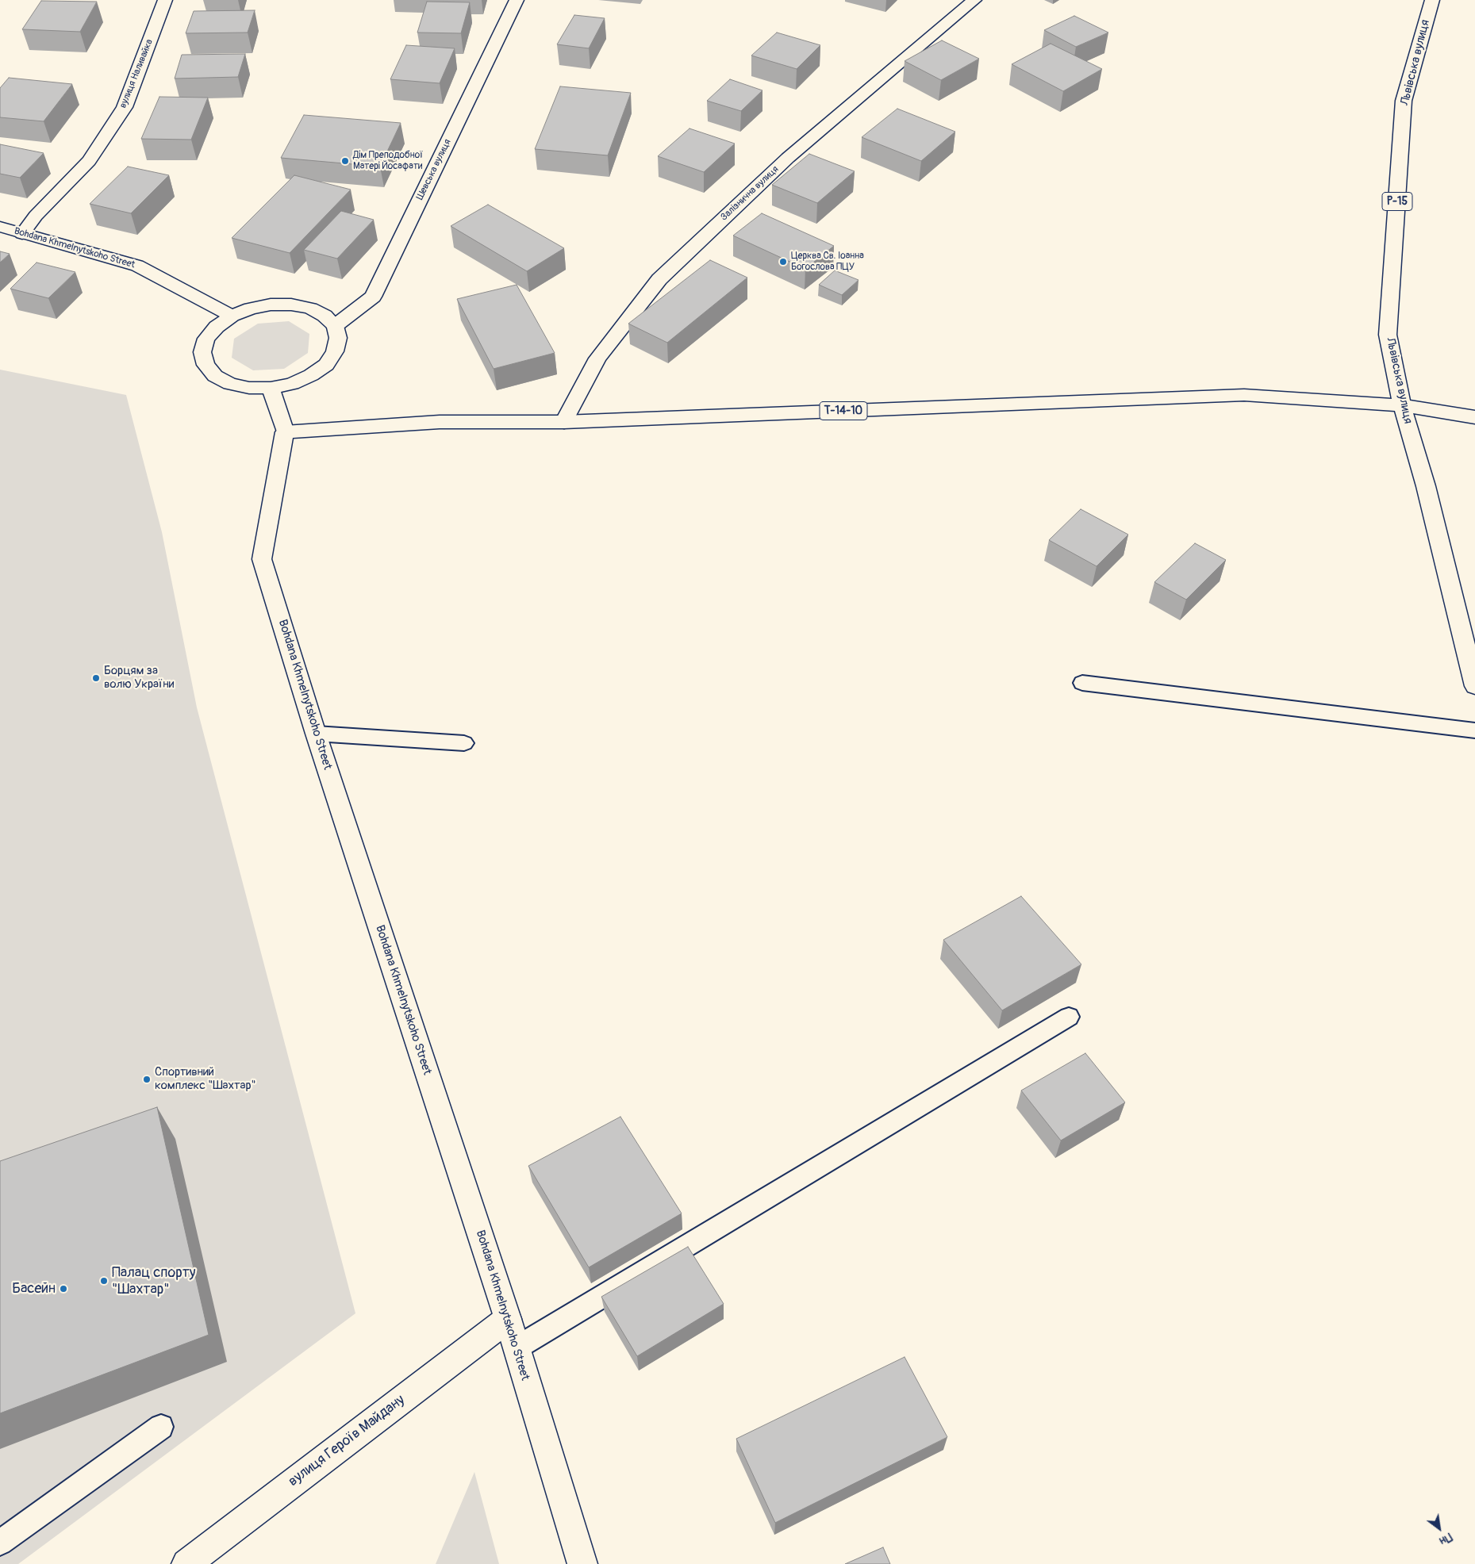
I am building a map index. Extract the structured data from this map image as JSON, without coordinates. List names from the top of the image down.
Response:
{
  "streets": {
    "main road": [
      "Львівська вулиця",
      "вулиця Наливайка",
      "Шевська вулиця",
      "Залізнична вулиця",
      "Р-15",
      "Bohdana Khmelnytskoho Street",
      "Т-14-10",
      "вулиця Героїв Майдану"
    ]
  },
  "crossings": [
    ["Львівська вулиця", "Т-14-10"],
    ["вулиця Наливайка", "Bohdana Khmelnytskoho Street"],
    ["Шевська вулиця", "Bohdana Khmelnytskoho Street"],
    ["Залізнична вулиця", "Т-14-10"],
    ["Bohdana Khmelnytskoho Street", "Т-14-10"],
    ["Bohdana Khmelnytskoho Street", "вулиця Героїв Майдану"]
  ],
  "places": [
    "Дім Преподобної Матері Йосафати",
    "Церква Св. Іоанна Богослова ПЦУ",
    "Борцям за волю України",
    "Спортивний комплекс \"Шахтар\"",
    "Палац спорту \"Шахтар\"",
    "Басейн"
  ],
  "north": "bottom right"
}
